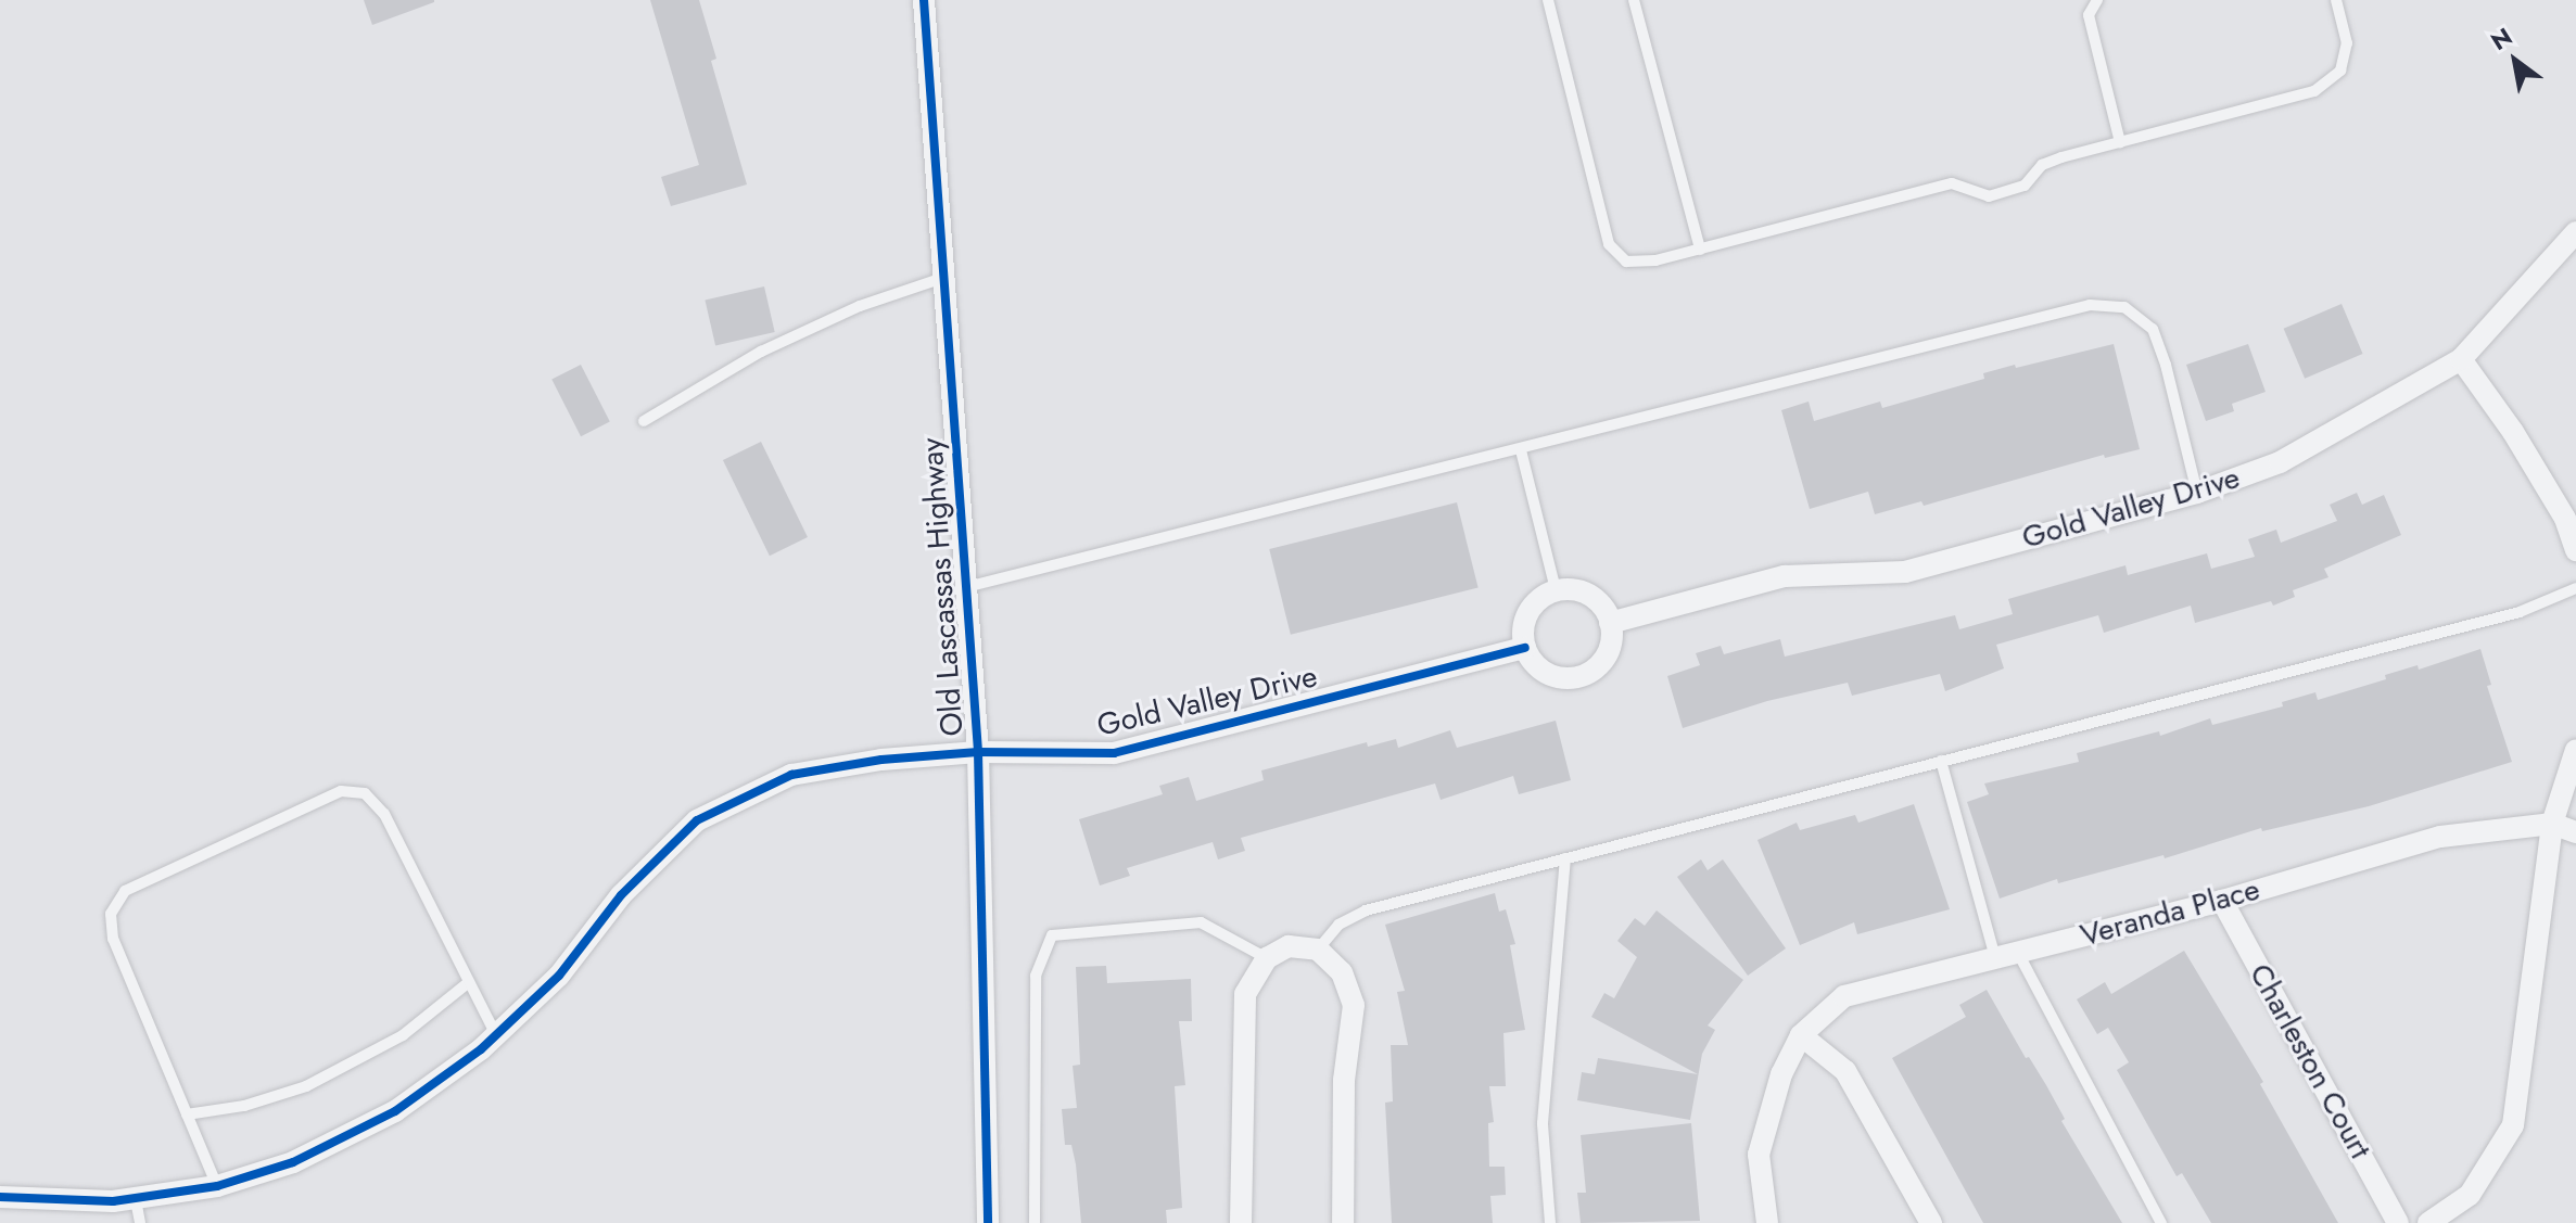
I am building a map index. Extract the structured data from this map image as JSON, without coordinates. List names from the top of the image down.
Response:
{
  "streets": {
    "street": [
      "Gold Valley Drive",
      "Old Lascassas Highway",
      "Veranda Place",
      "Charleston Court"
    ]
  },
  "crossings": [
    ["Gold Valley Drive", "Old Lascassas Highway"],
    ["Veranda Place", "Charleston Court"]
  ],
  "north": "top left"
}
